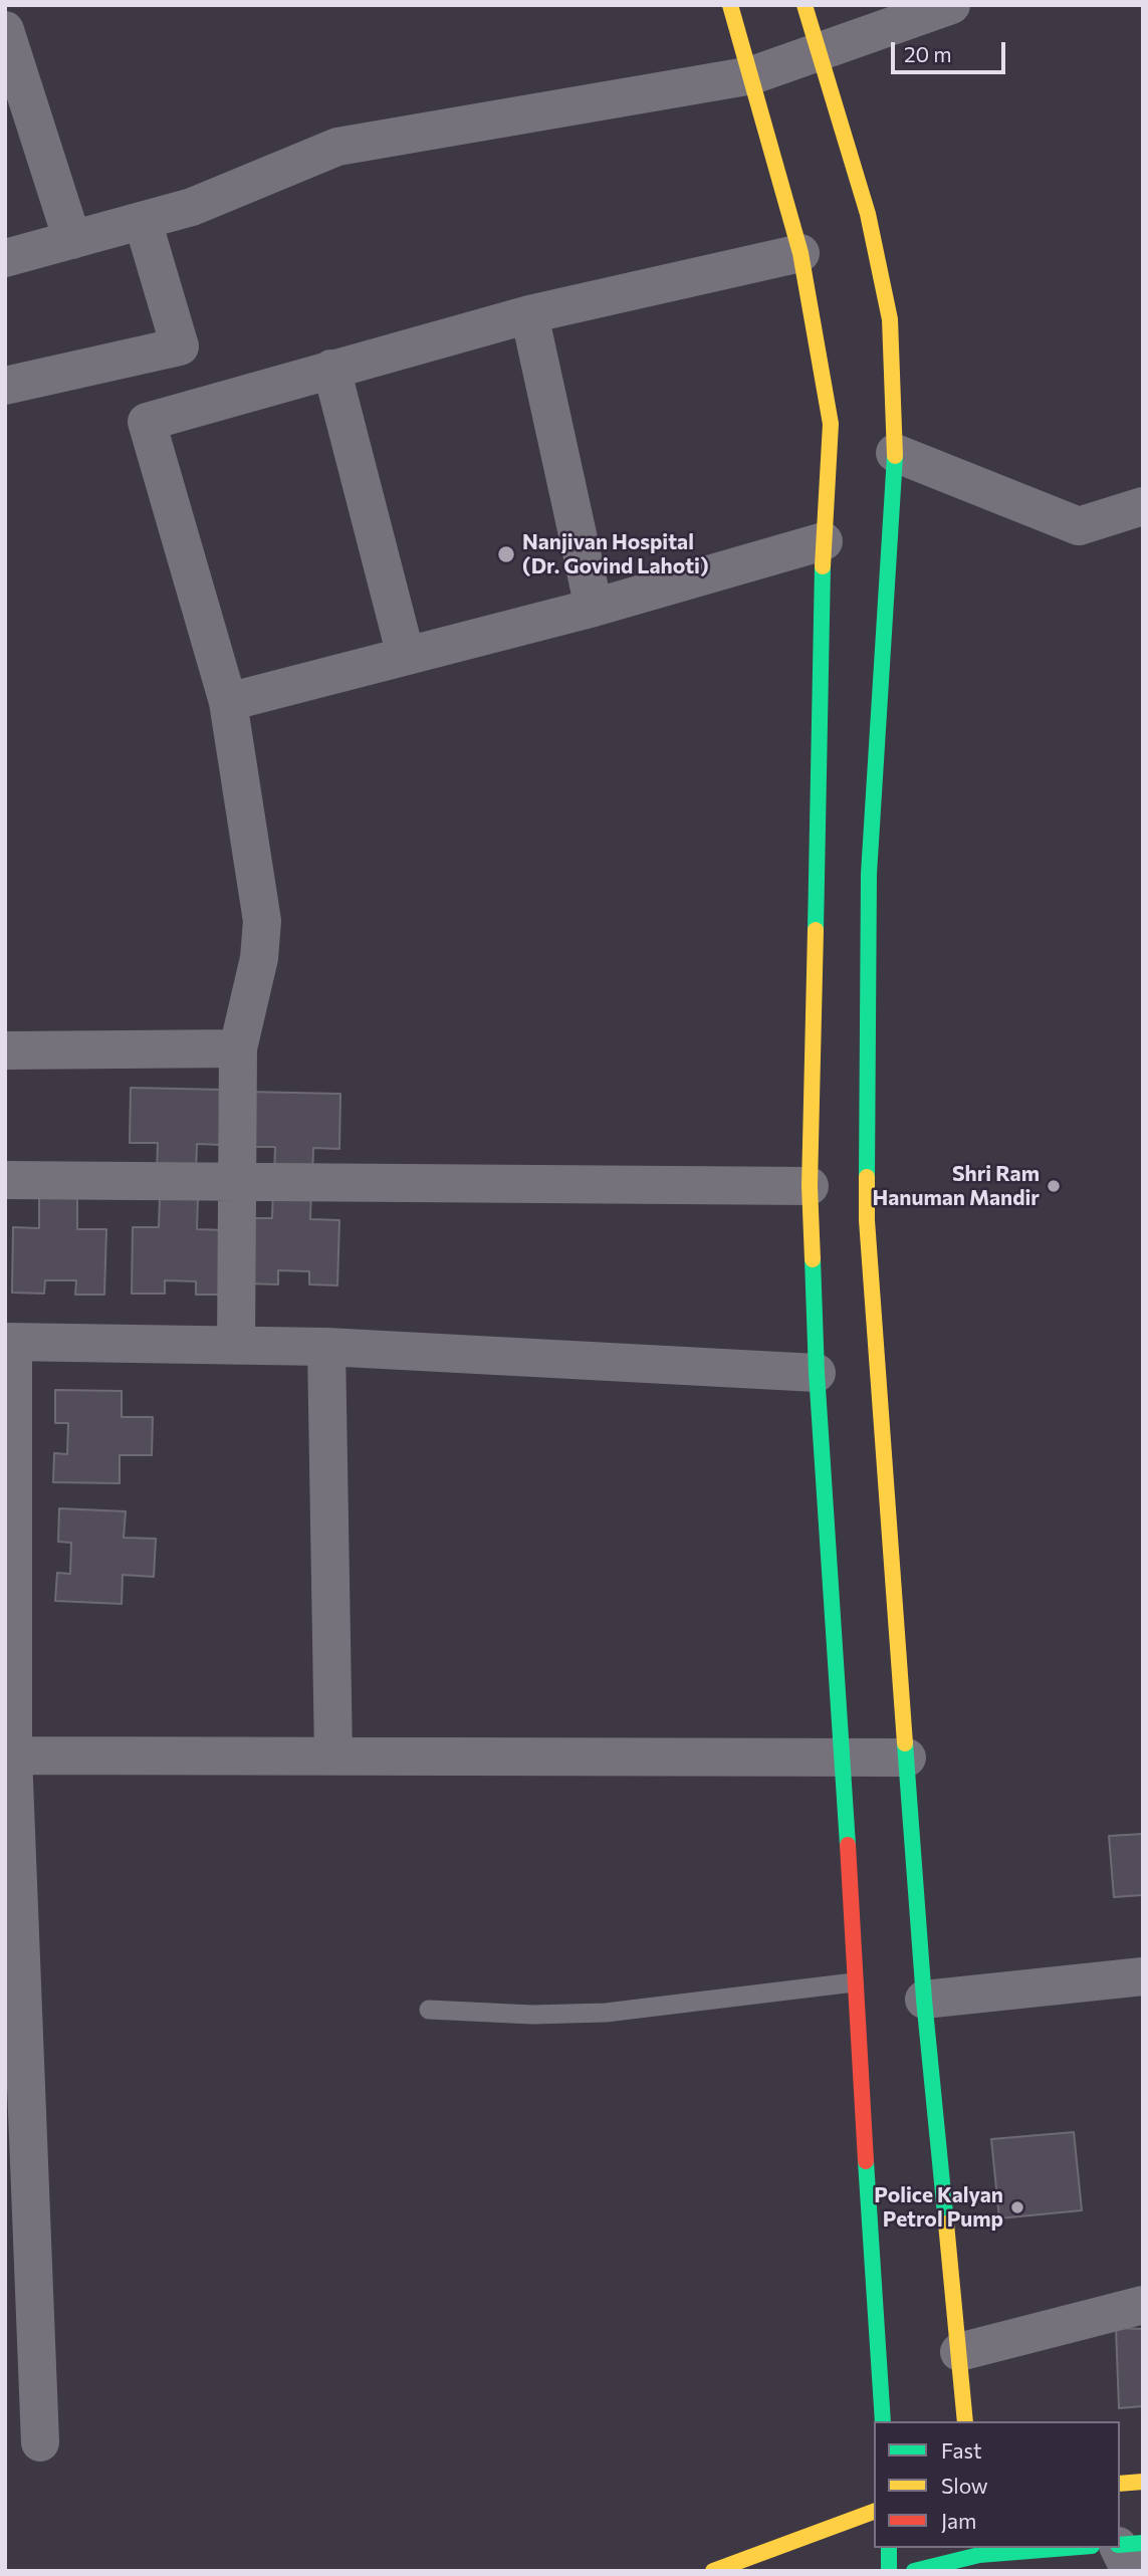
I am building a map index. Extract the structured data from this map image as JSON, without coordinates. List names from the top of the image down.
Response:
{
  "places": ["Nanjivan Hospital (Dr. Govind Lahoti)", "Shri Ram Hanuman Mandir", "Police Kalyan Petrol Pump"],
  "legend": ["Fast", "Slow", "Jam"],
  "scale_bar": "20 m"
}
